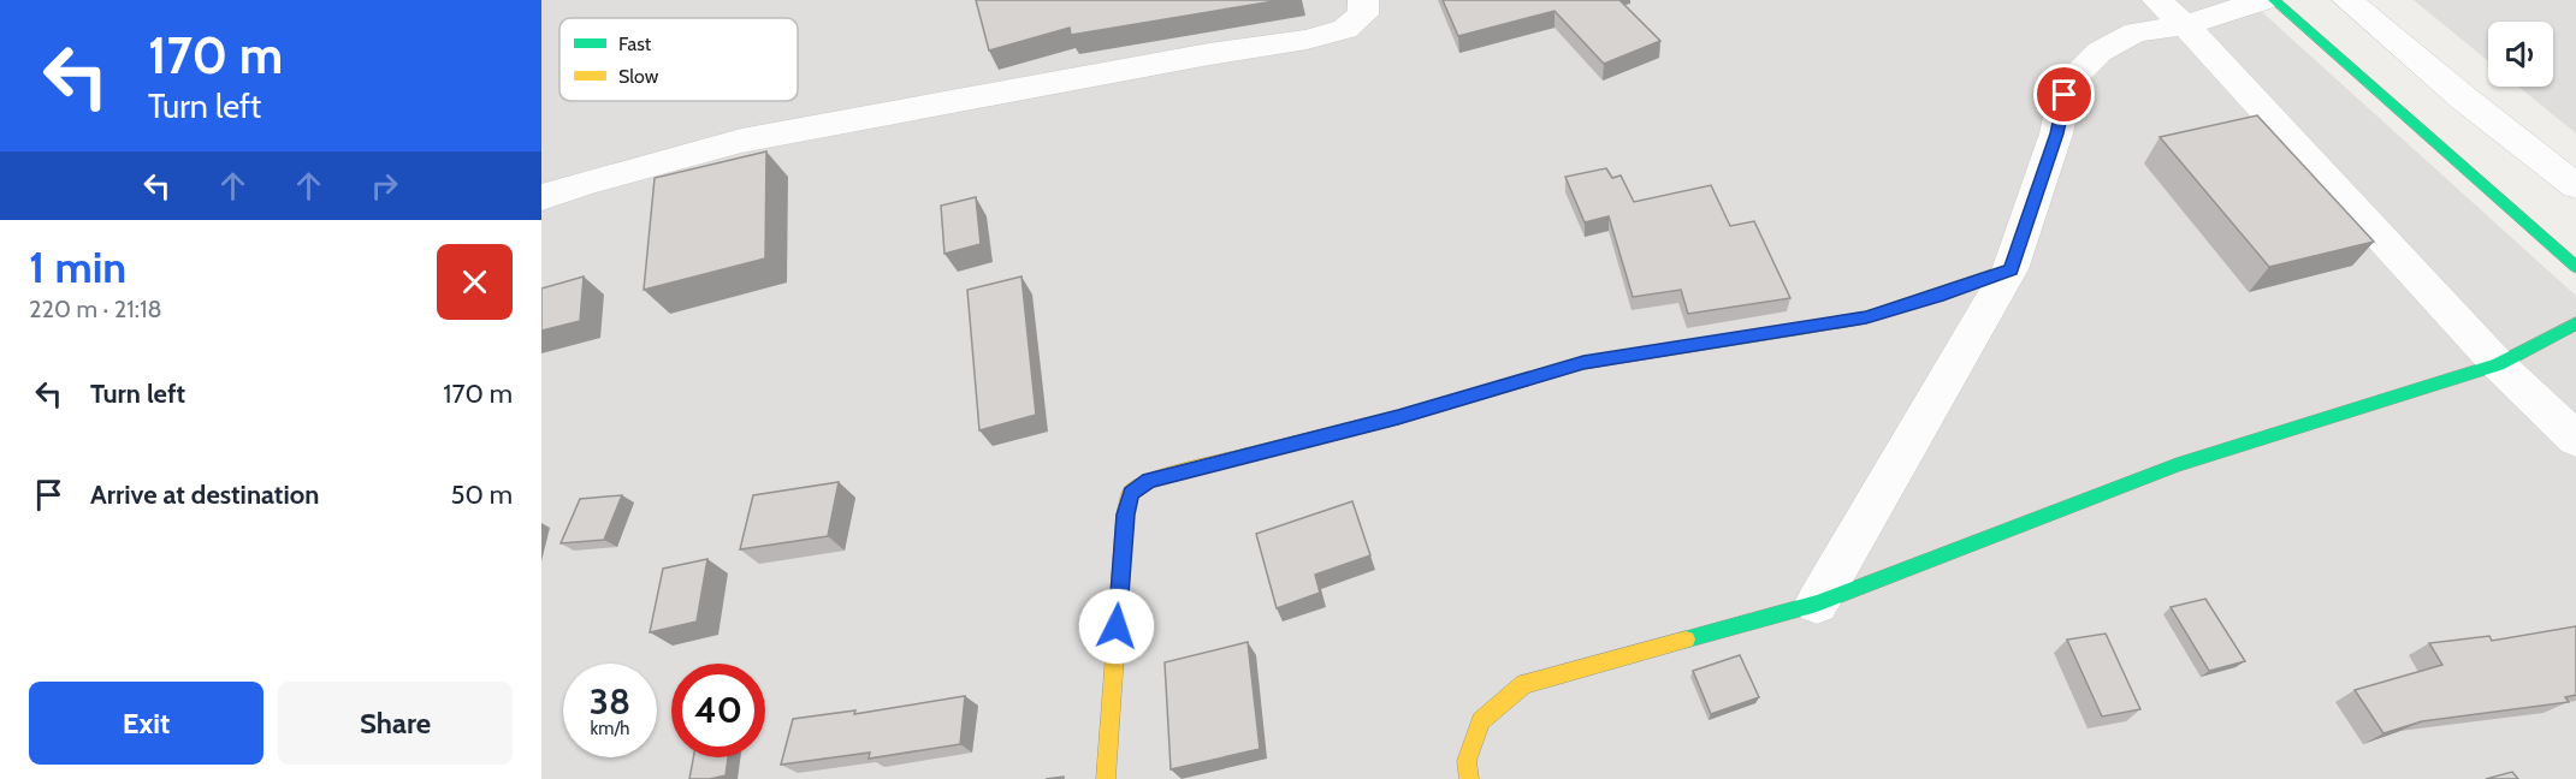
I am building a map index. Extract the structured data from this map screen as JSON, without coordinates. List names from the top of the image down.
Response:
{
  "legend": ["Fast", "Slow"],
  "page": {
    "turn": ["170 m", "Turn left"],
    "heading": ["1 min", "220 m · 21:18"],
    "list": [
      {
        "name": "Turn left",
        "value": "170 m"
      },
      {
        "name": "Arrive at destination",
        "value": "50 m"
      }
    ],
    "speed": "38 km/h",
    "limit": "40",
    "buttons": ["Exit", "Share"]
  }
}
